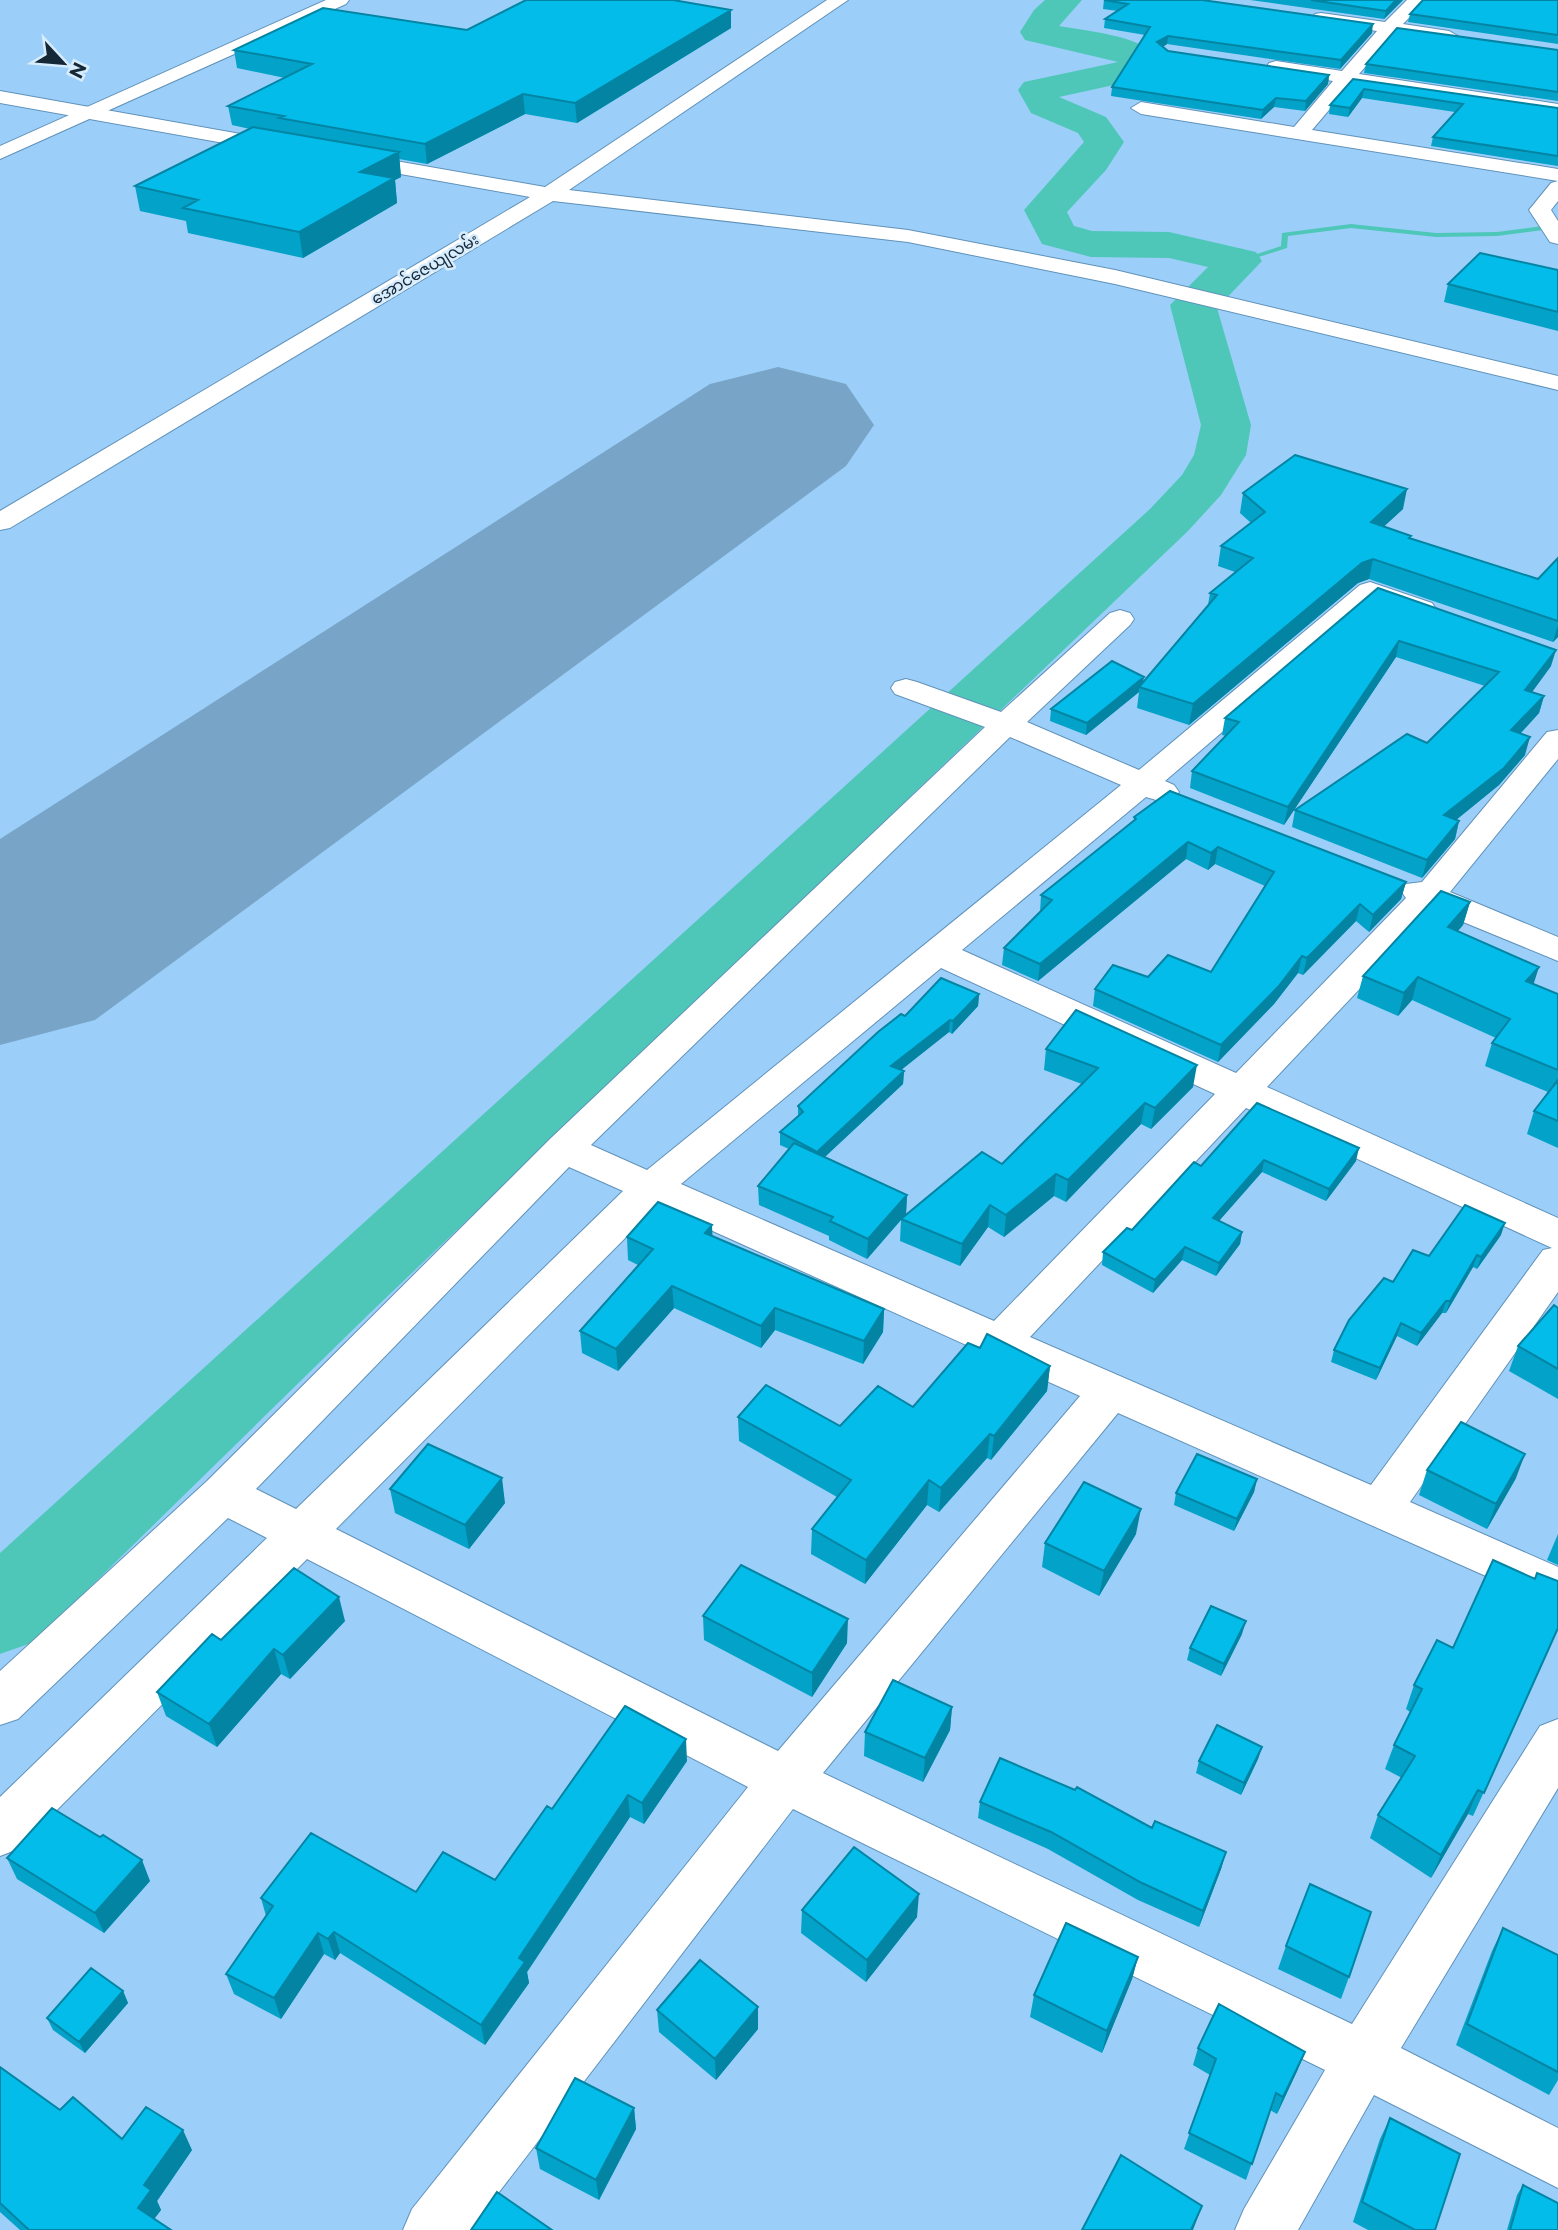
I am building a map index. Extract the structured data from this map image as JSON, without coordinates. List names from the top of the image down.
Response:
{
  "streets": {
    "street": ["အောင်ဇေယျလမ်း"]
  },
  "north": "bottom right"
}
